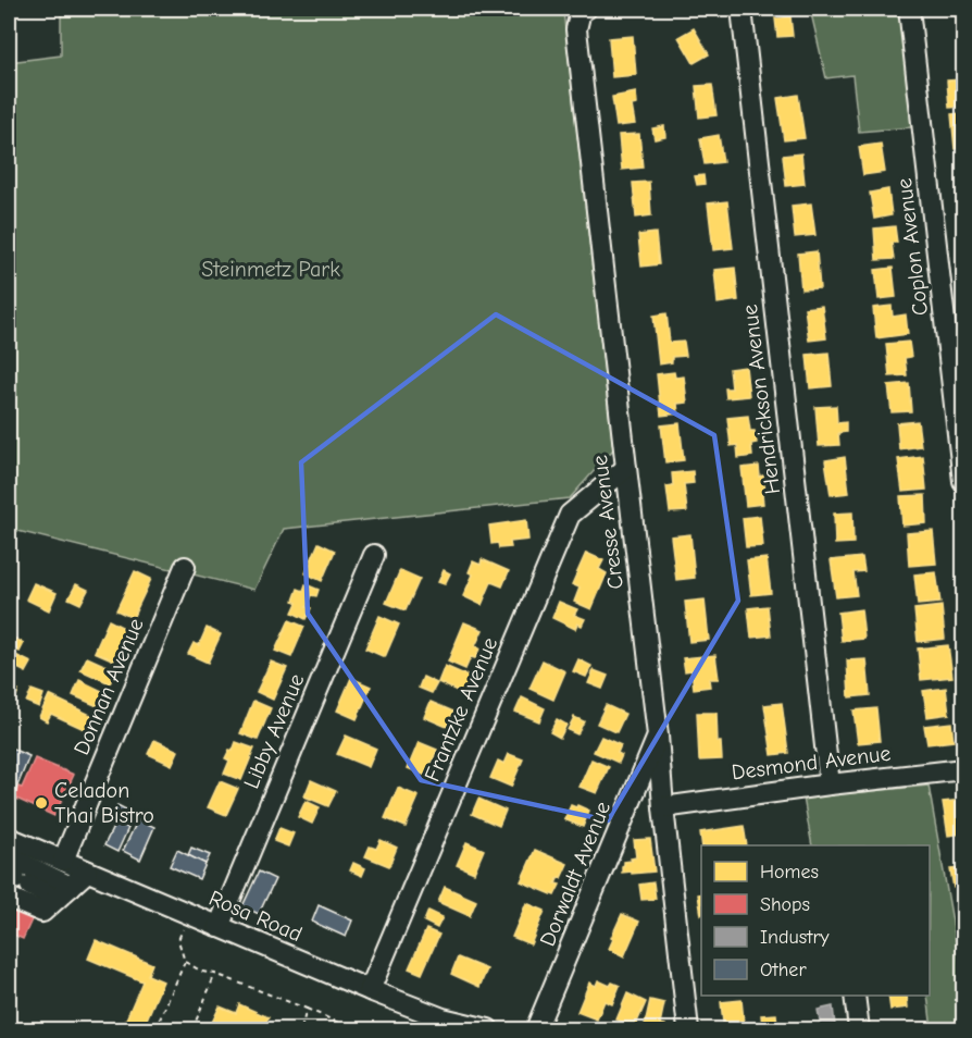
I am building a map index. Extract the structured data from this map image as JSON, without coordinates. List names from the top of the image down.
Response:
{
  "streets": {
    "street": [
      "Coplon Avenue",
      "Hendrickson Avenue",
      "Cresse Avenue",
      "Donnan Avenue",
      "Frantzke Avenue",
      "Libby Avenue",
      "Desmond Avenue",
      "Dorwaldt Avenue",
      "Rosa Road"
    ]
  },
  "crossings": [
    ["Hendrickson Avenue", "Desmond Avenue"],
    ["Cresse Avenue", "Frantzke Avenue"],
    ["Cresse Avenue", "Desmond Avenue"],
    ["Cresse Avenue", "Dorwaldt Avenue"],
    ["Donnan Avenue", "Rosa Road"],
    ["Frantzke Avenue", "Rosa Road"],
    ["Libby Avenue", "Rosa Road"]
  ],
  "parks": ["Steinmetz Park"],
  "places": ["Celadon Thai Bistro"],
  "legend": [
    "Homes",
    "Shops",
    "Industry",
    "Other"
  ]
}
